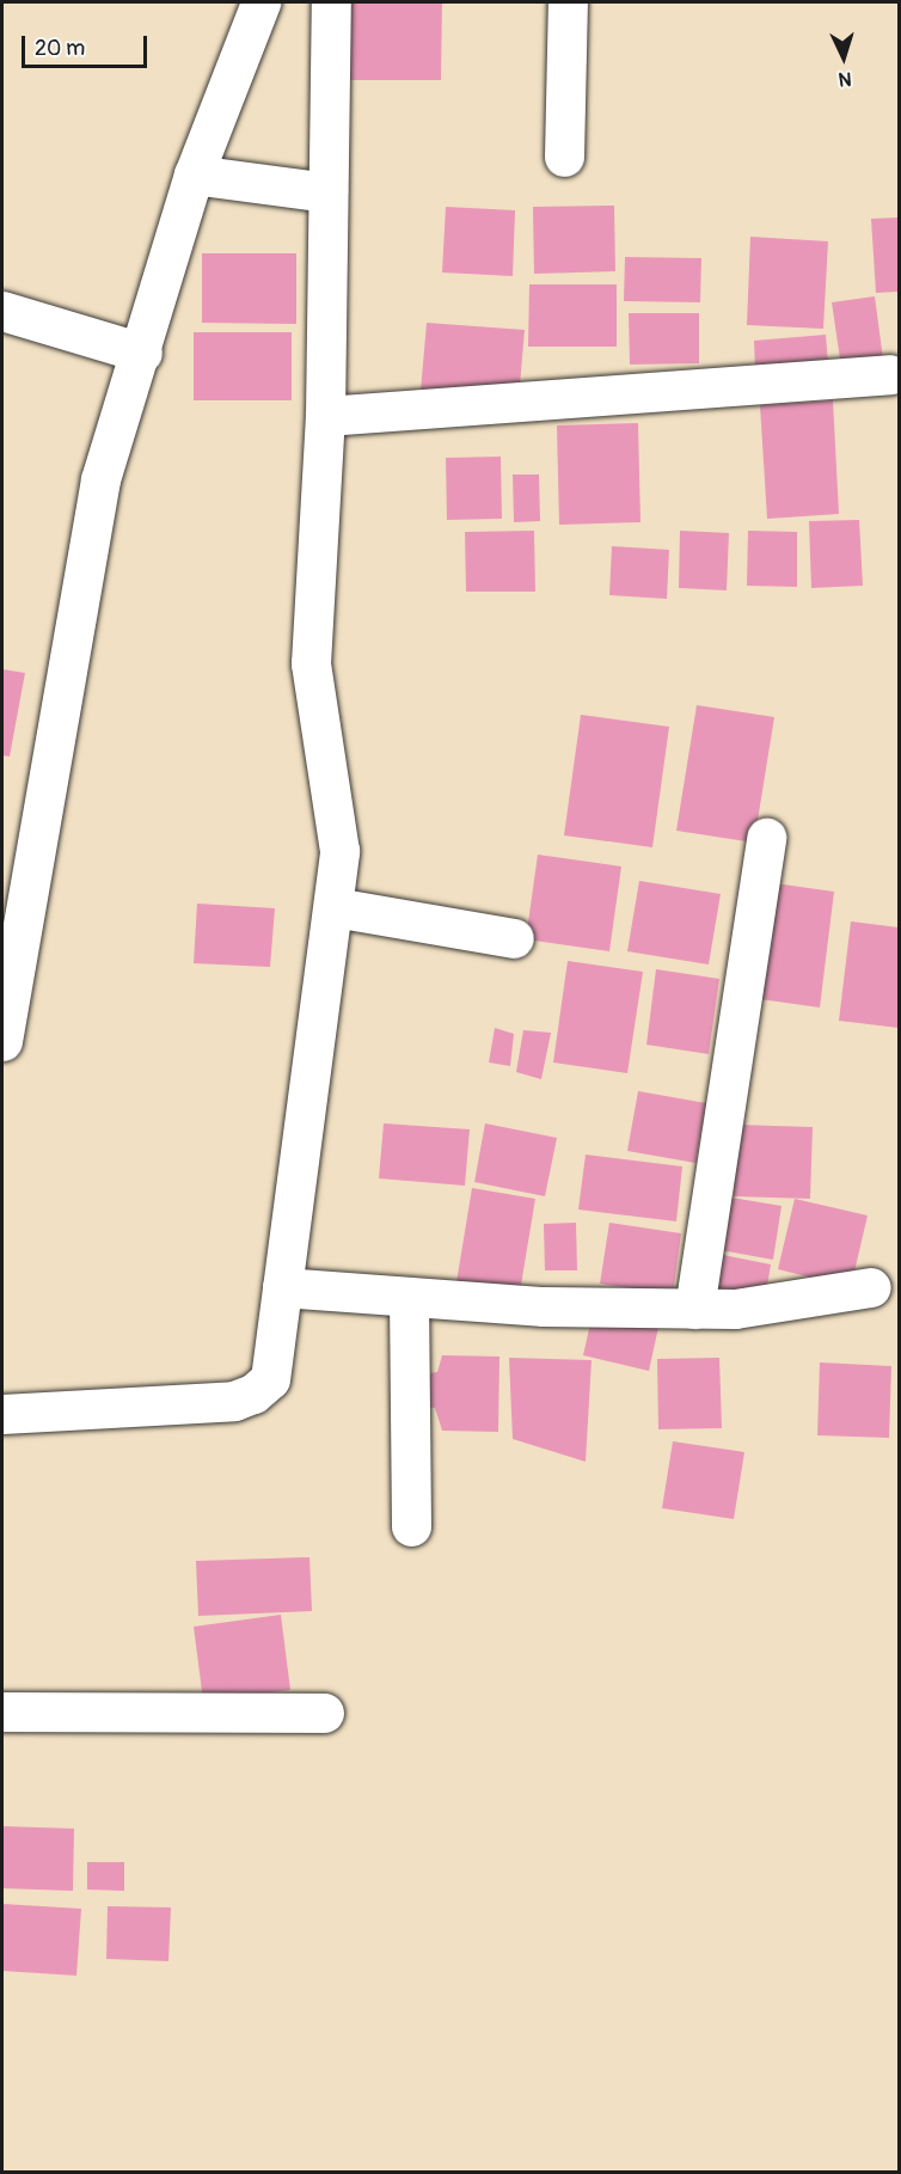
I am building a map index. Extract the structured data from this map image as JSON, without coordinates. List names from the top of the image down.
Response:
{
  "scale_bar": "20 m",
  "north": "bottom"
}
